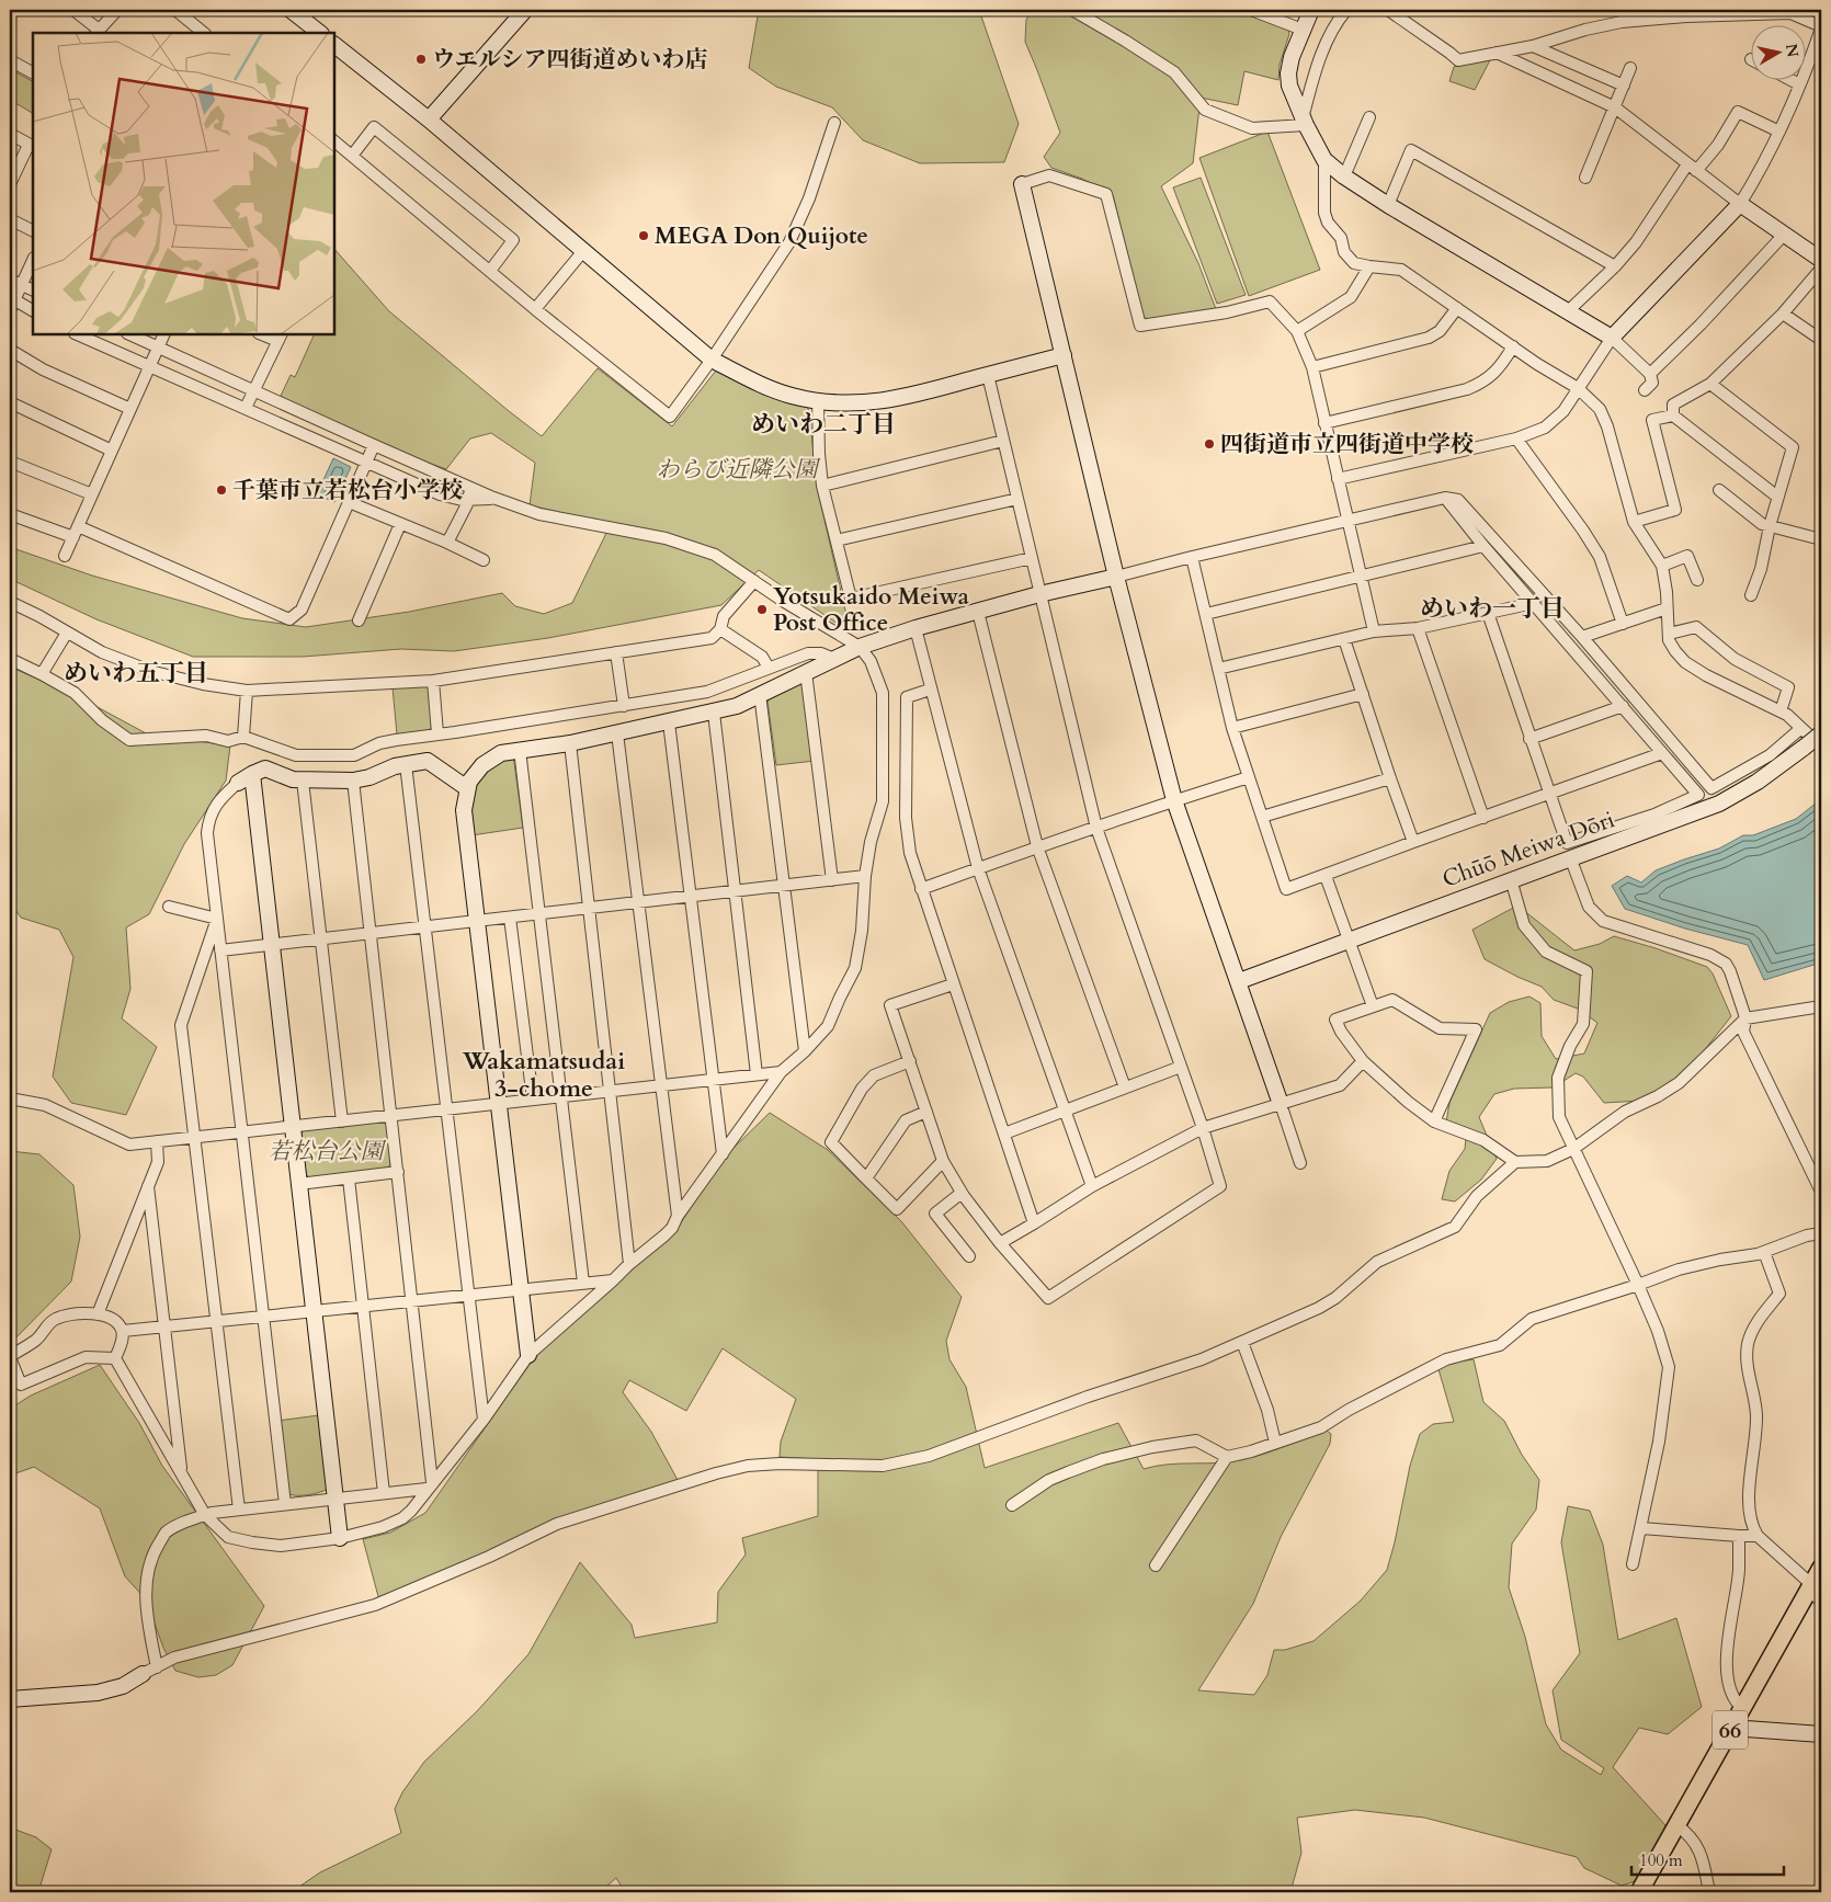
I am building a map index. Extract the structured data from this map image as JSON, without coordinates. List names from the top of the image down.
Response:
{
  "streets": {
    "main road": ["66"],
    "street": ["Chūō Meiwa Dōri"]
  },
  "districts": [
    "めいわ二丁目",
    "めいわ一丁目",
    "めいわ五丁目",
    "Wakamatsudai 3-chome"
  ],
  "parks": ["わらび近隣公園", "若松台公園"],
  "places": [
    "ウエルシア四街道めいわ店",
    "MEGA Don Quijote",
    "四街道市立四街道中学校",
    "千葉市立若松台小学校",
    "Yotsukaido Meiwa Post Office"
  ],
  "scale_bar": "100 m",
  "north": "right"
}
